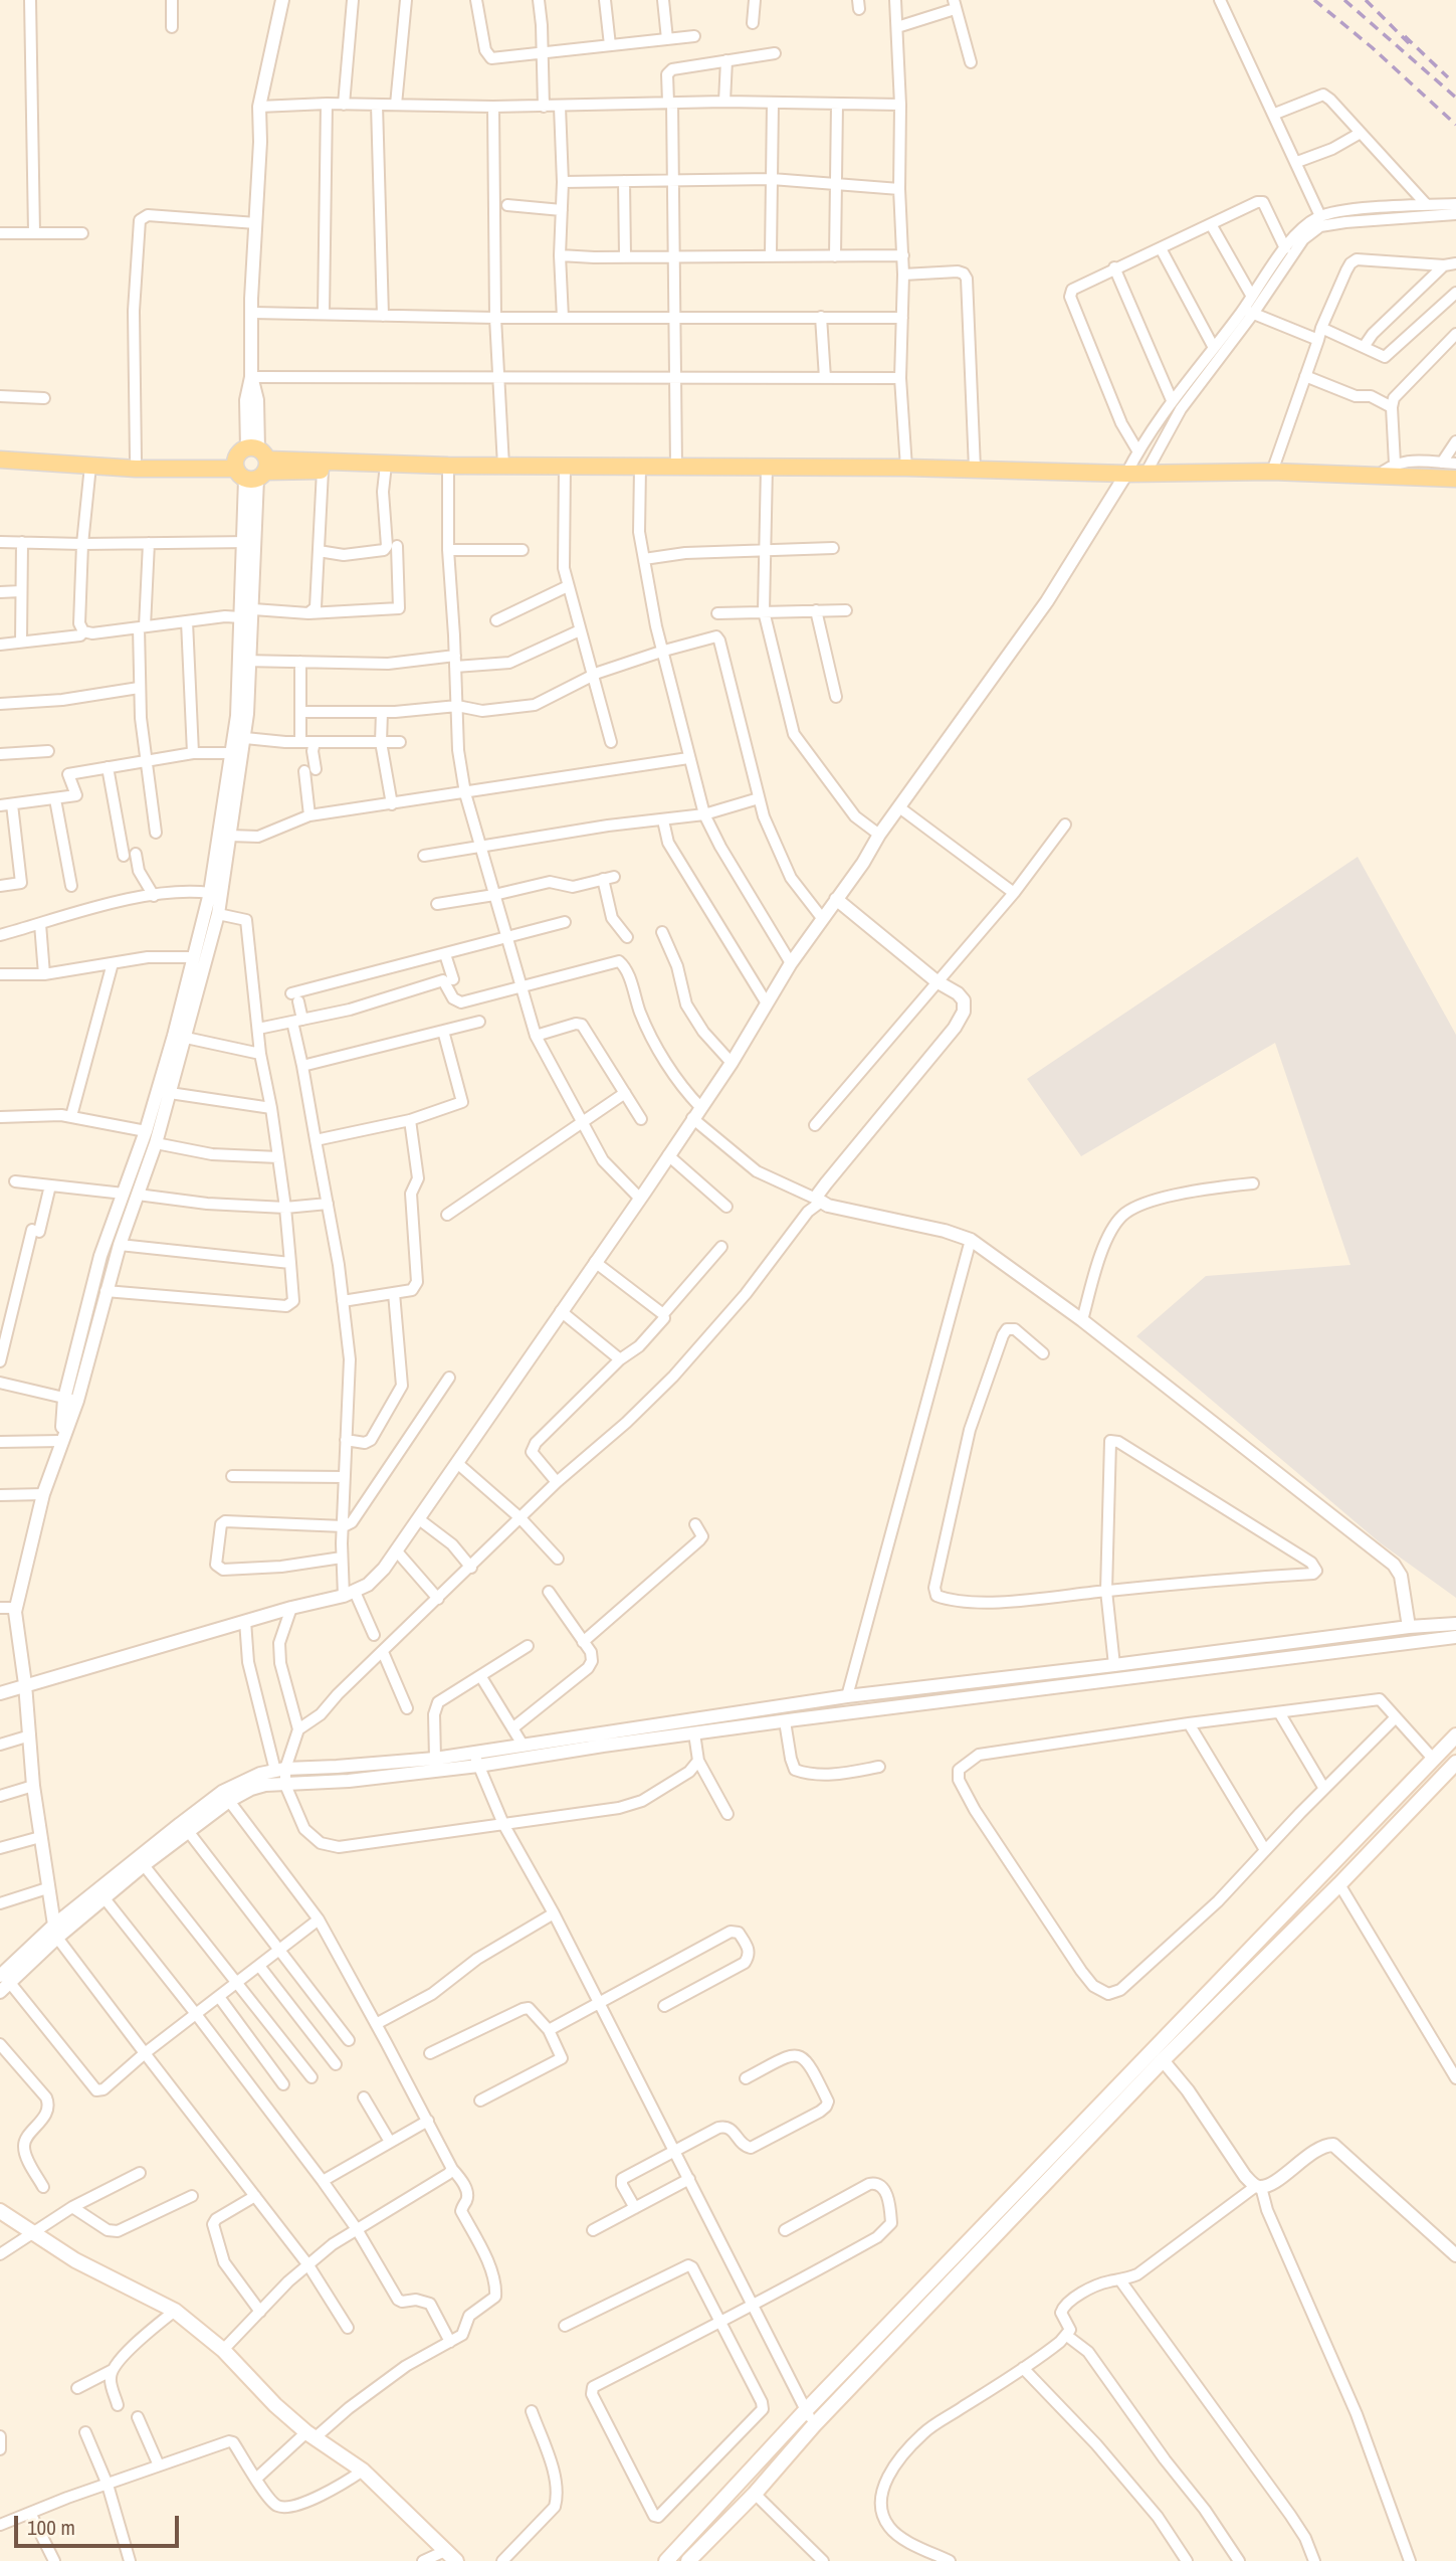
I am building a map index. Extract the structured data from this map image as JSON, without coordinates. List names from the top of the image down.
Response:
{
  "scale_bar": "100 m"
}
